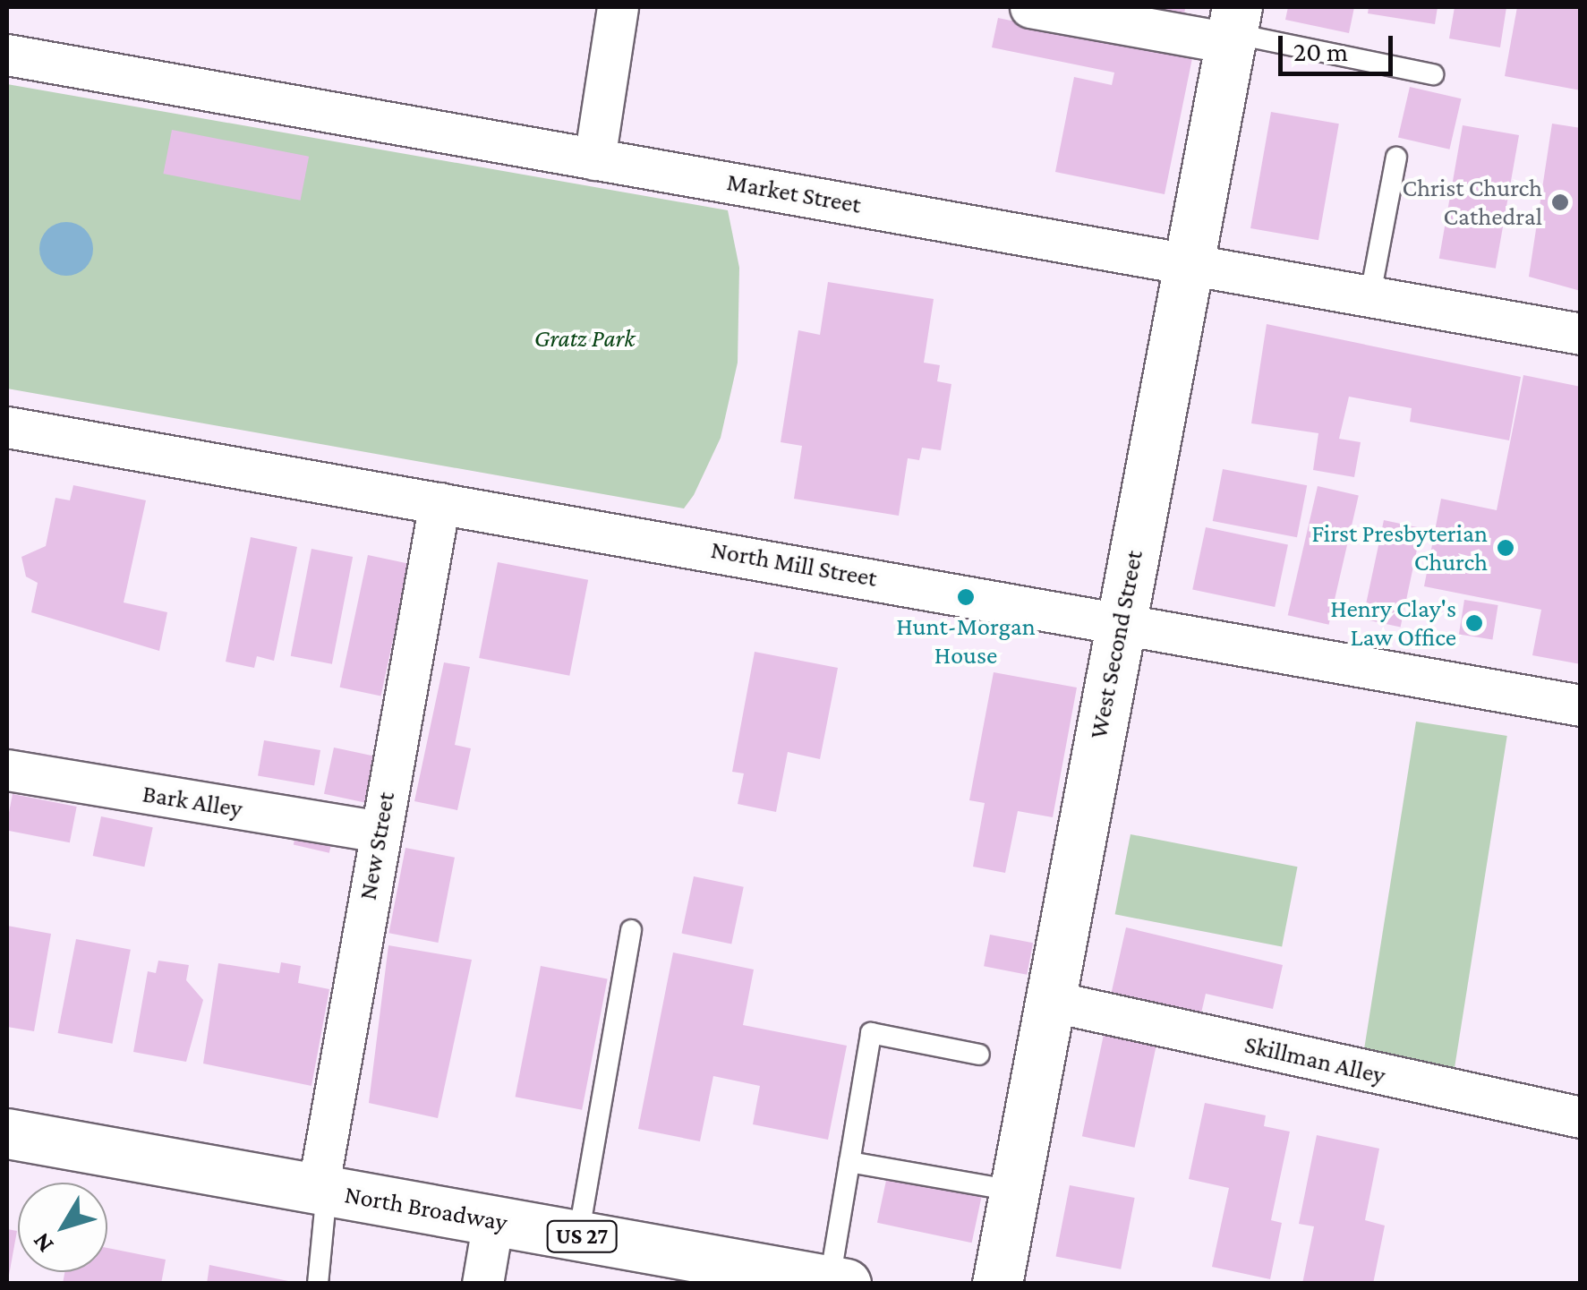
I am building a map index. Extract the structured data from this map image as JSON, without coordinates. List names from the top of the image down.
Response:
{
  "streets": {
    "street": [
      "Market Street",
      "North Mill Street",
      "West Second Street",
      "Bark Alley",
      "New Street",
      "Skillman Alley",
      "North Broadway",
      "US 27"
    ]
  },
  "crossings": [
    ["Market Street", "West Second Street"],
    ["North Mill Street", "West Second Street"],
    ["North Mill Street", "New Street"],
    ["West Second Street", "Skillman Alley"],
    ["Bark Alley", "New Street"],
    ["New Street", "North Broadway"]
  ],
  "parks": ["Gratz Park"],
  "places": [
    "Christ Church Cathedral",
    "First Presbyterian Church",
    "Hunt-Morgan House",
    "Henry Clay's Law Office"
  ],
  "scale_bar": "20 m",
  "north": "bottom left"
}
